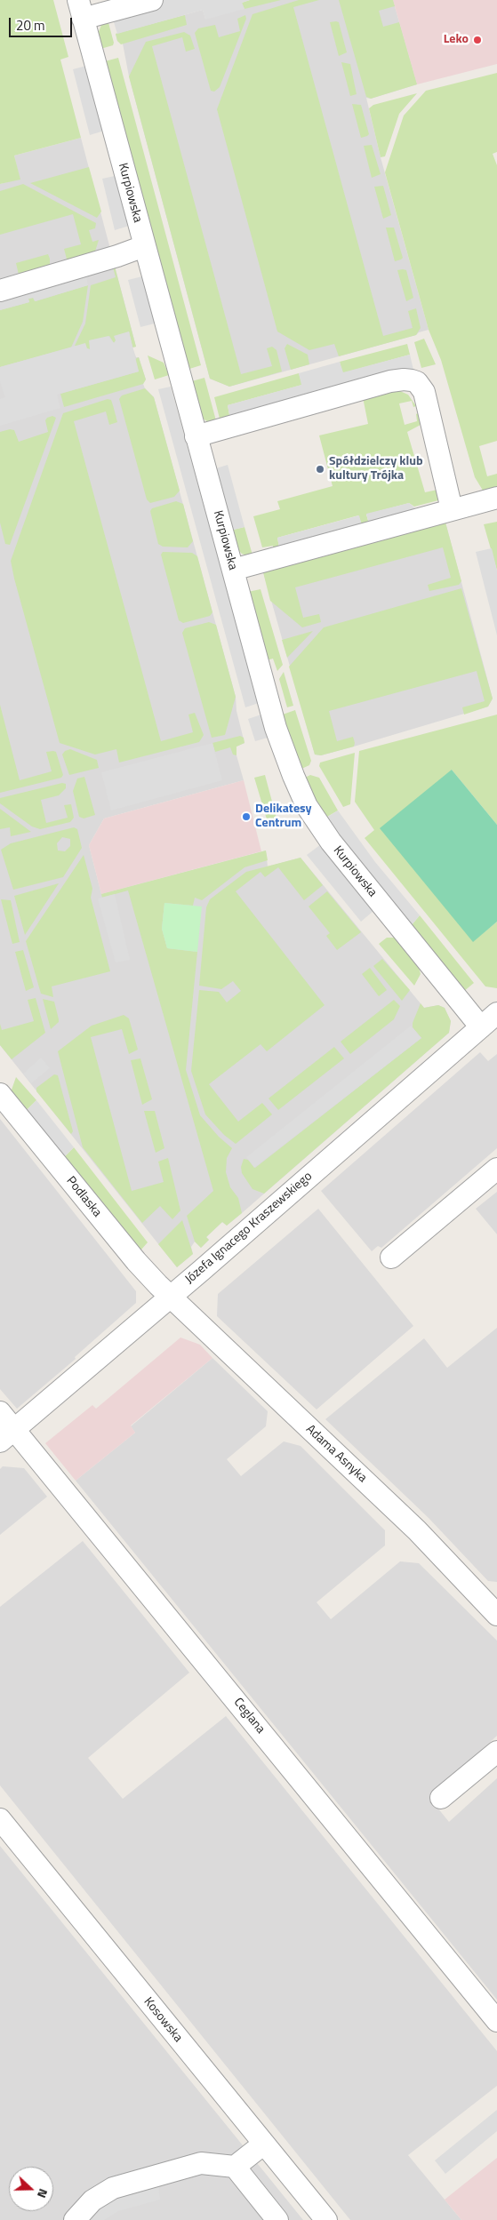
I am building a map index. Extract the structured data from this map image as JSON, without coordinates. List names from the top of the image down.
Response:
{
  "streets": {
    "street": [
      "Kurpiowska",
      "Podlaska",
      "Józefa Ignacego Kraszewskiego",
      "Adama Asnyka",
      "Ceglana",
      "Kosowska"
    ]
  },
  "crossings": [
    ["Kurpiowska", "Józefa Ignacego Kraszewskiego"],
    ["Podlaska", "Józefa Ignacego Kraszewskiego"],
    ["Podlaska", "Adama Asnyka"],
    ["Józefa Ignacego Kraszewskiego", "Adama Asnyka"],
    ["Józefa Ignacego Kraszewskiego", "Ceglana"]
  ],
  "places": ["Leko", "Spółdzielczy klub kultury Trójka", "Delikatesy Centrum"],
  "scale_bar": "20 m",
  "north": "right"
}
